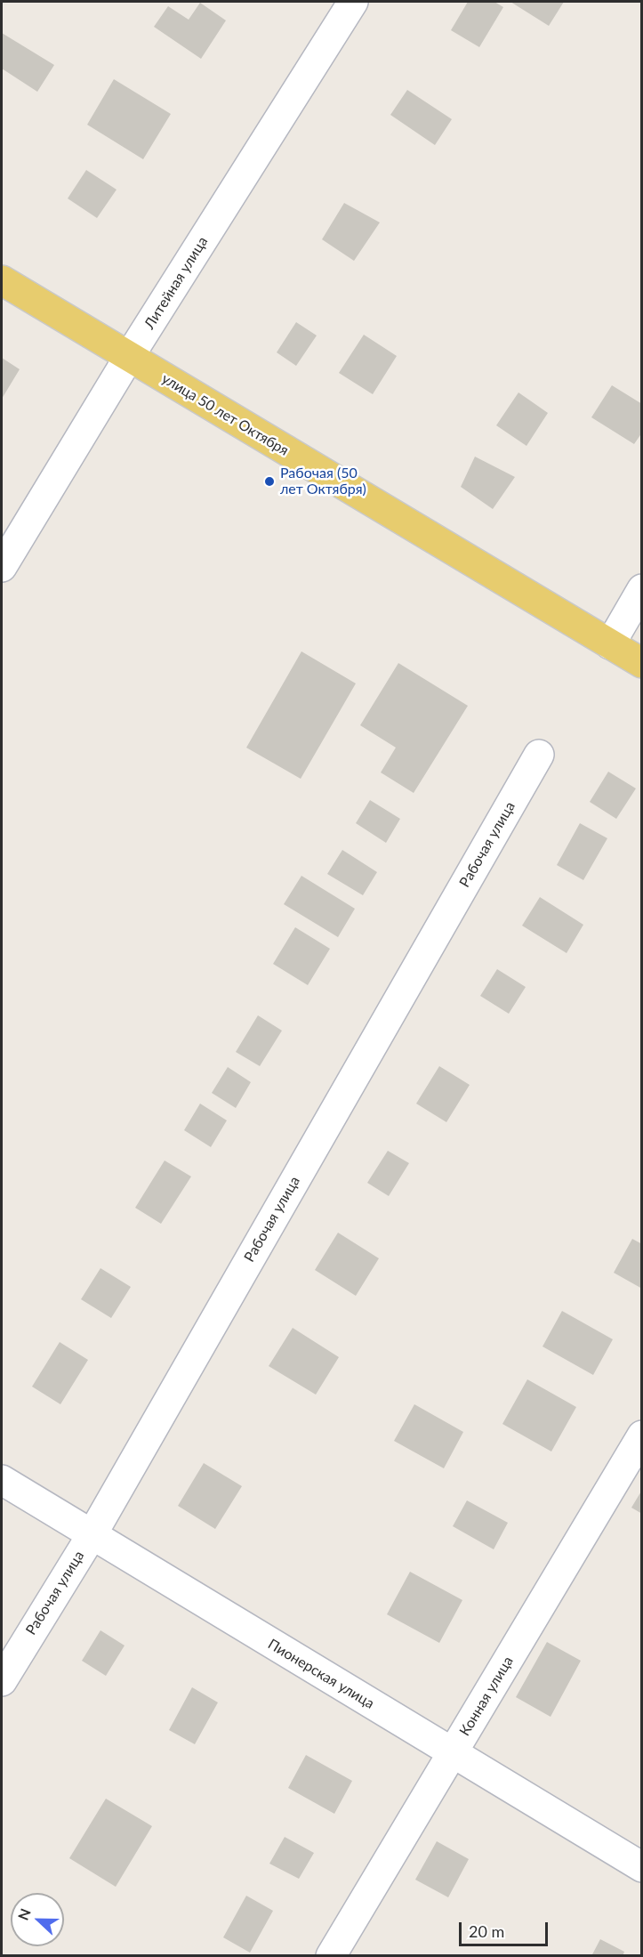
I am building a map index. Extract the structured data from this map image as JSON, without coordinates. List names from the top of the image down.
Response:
{
  "streets": {
    "main road": ["улица 50 лет Октября"],
    "street": [
      "Литейная улица",
      "Рабочая улица",
      "Пионерская улица",
      "Конная улица"
    ]
  },
  "crossings": [
    ["Литейная улица", "улица 50 лет Октября"],
    ["Рабочая улица", "Пионерская улица"],
    ["Пионерская улица", "Конная улица"]
  ],
  "places": ["Рабочая (50 лет Октября)"],
  "scale_bar": "20 m",
  "north": "left"
}
